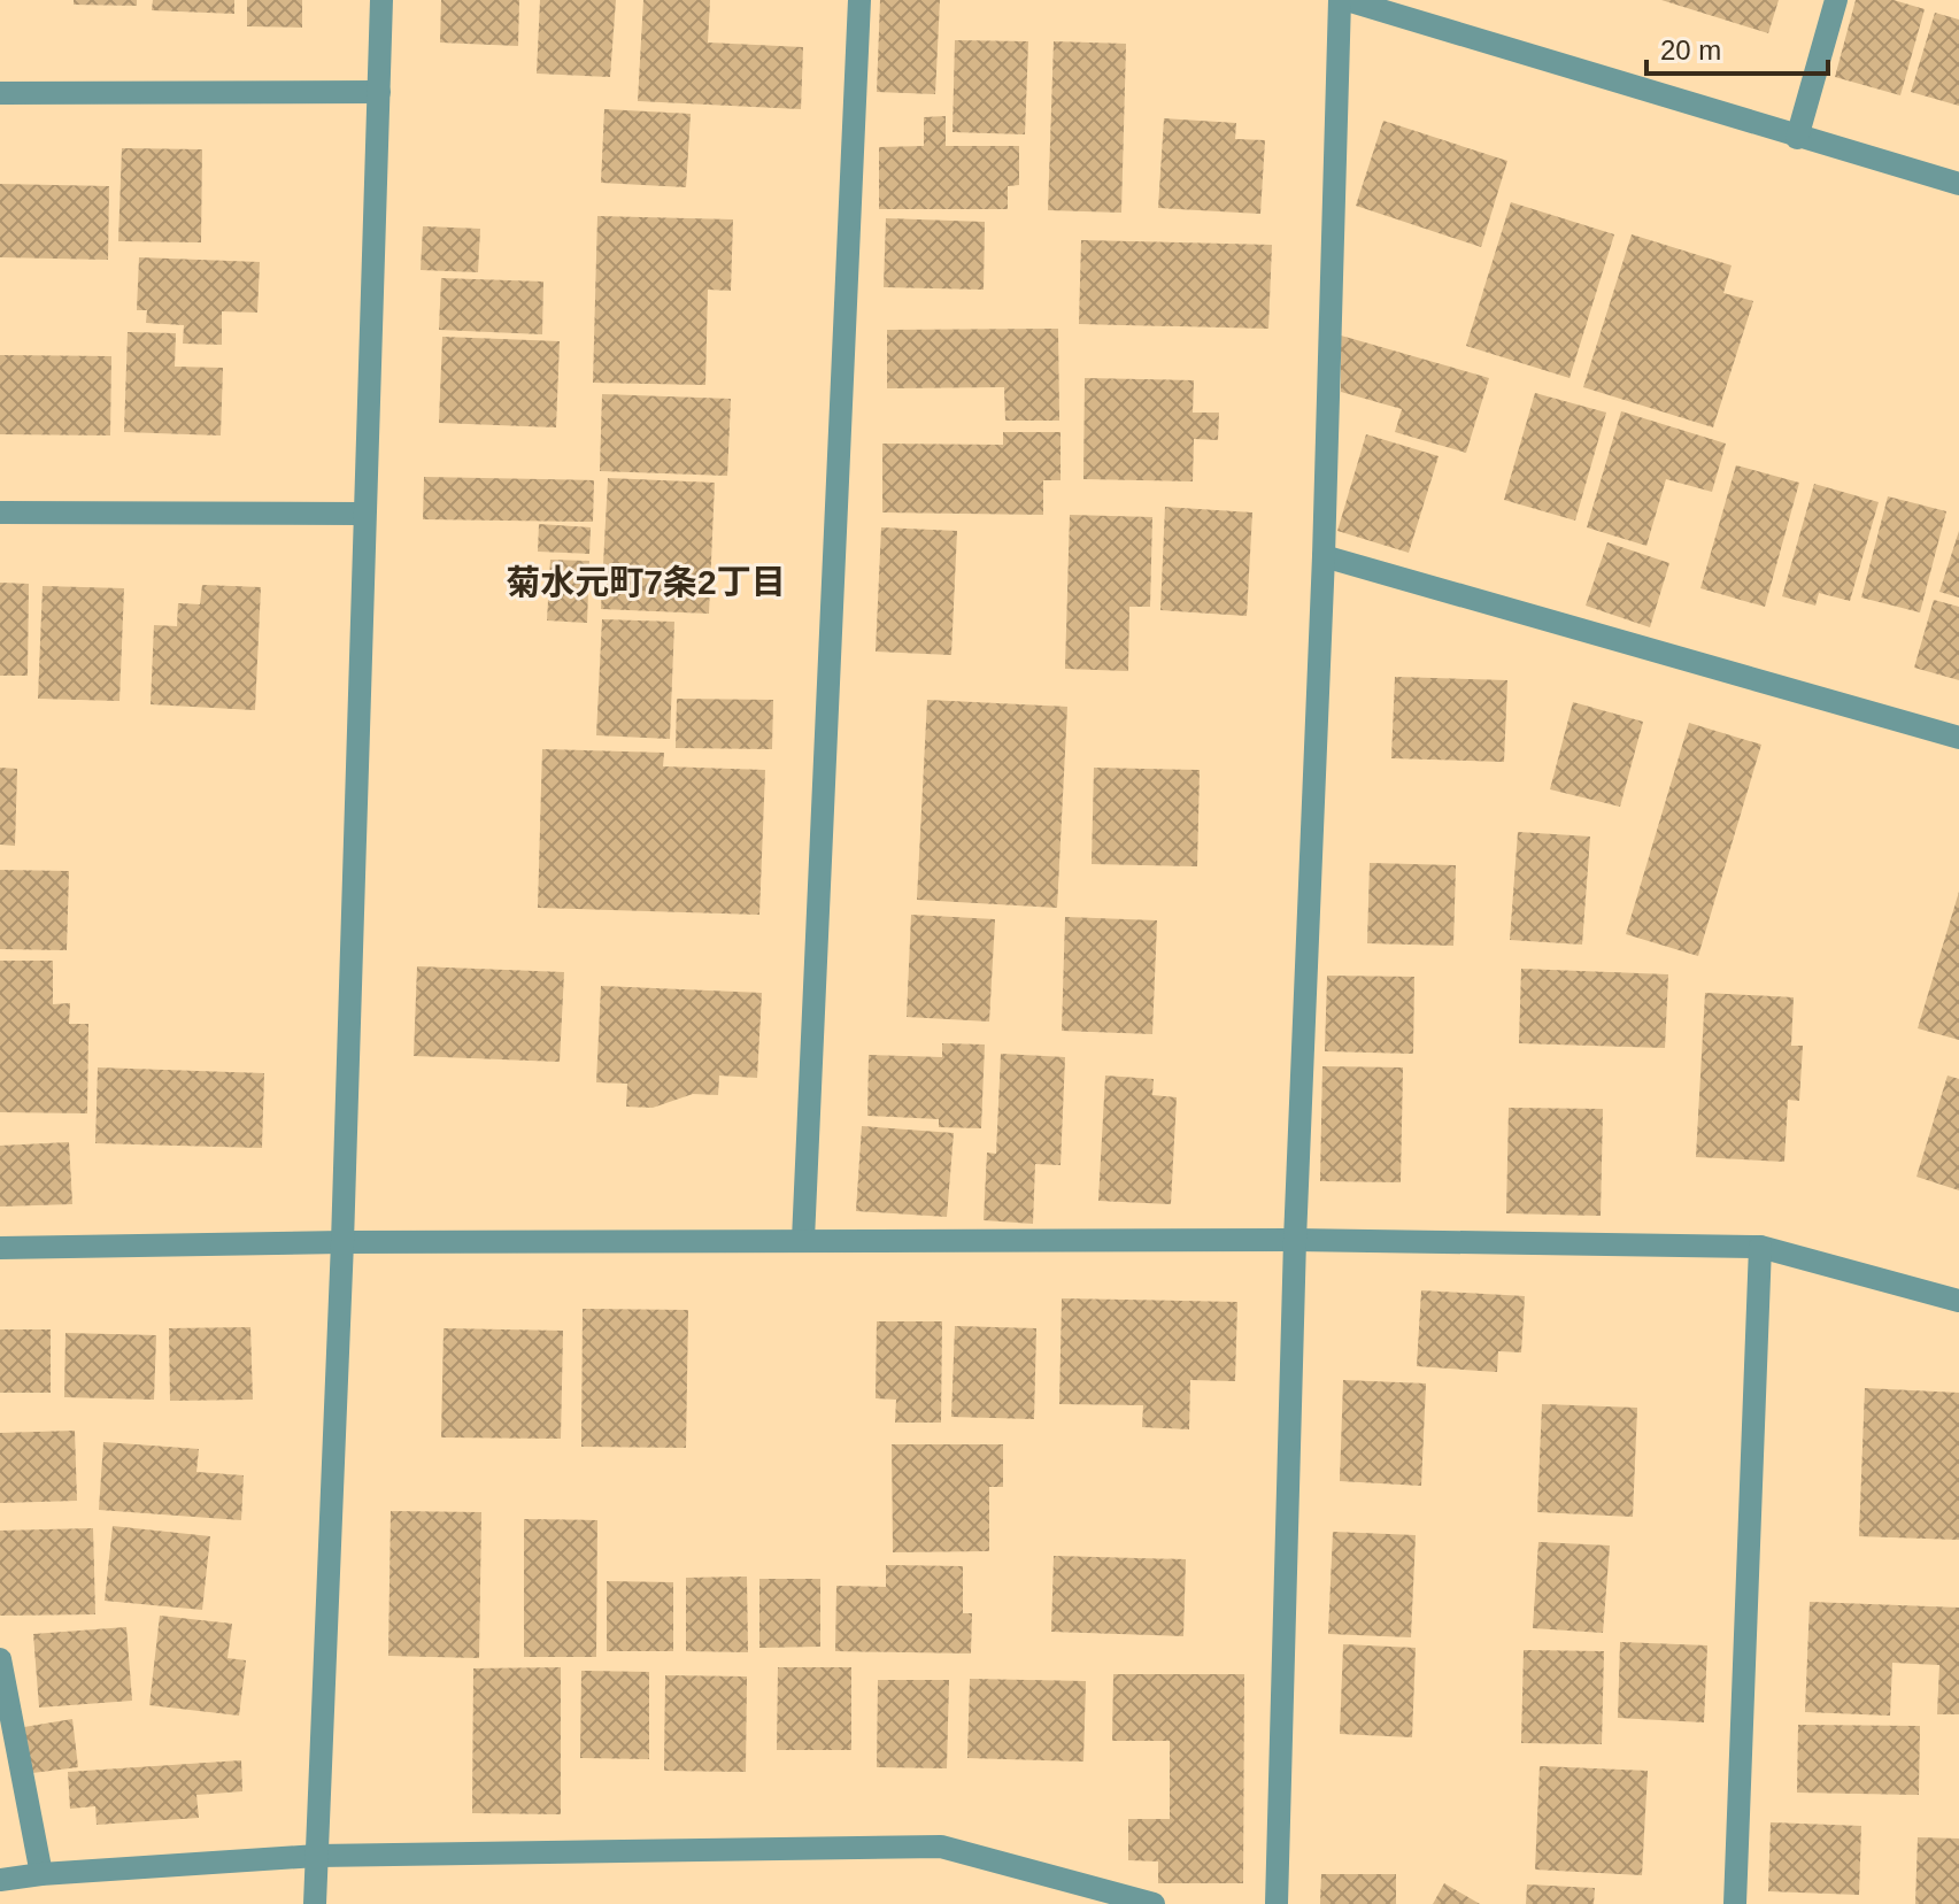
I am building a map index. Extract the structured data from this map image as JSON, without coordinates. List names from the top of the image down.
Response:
{
  "districts": ["菊水元町7条2丁目"],
  "scale_bar": "20 m"
}
